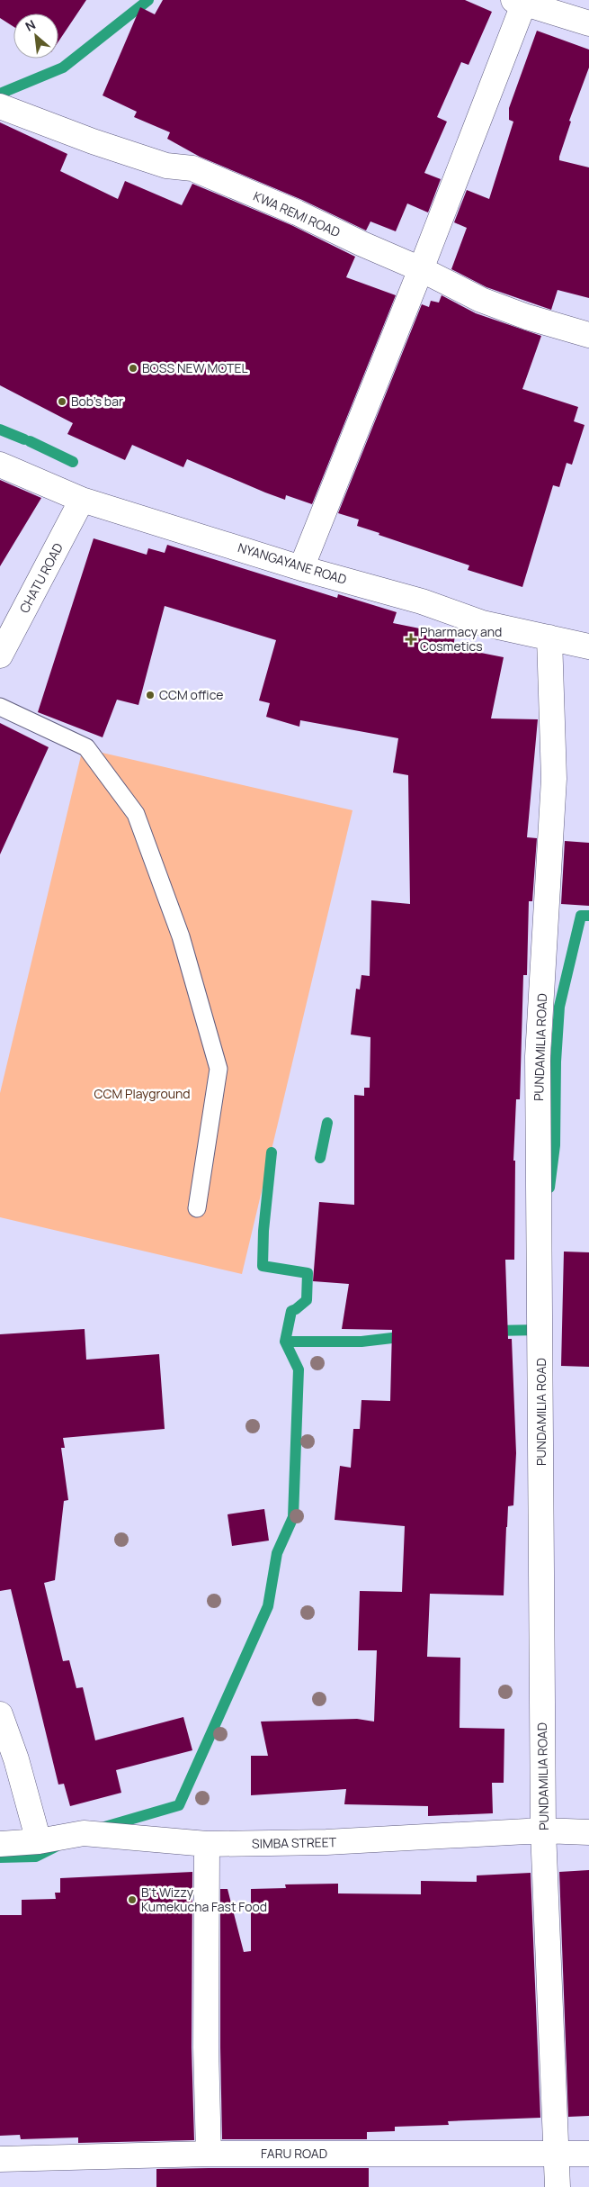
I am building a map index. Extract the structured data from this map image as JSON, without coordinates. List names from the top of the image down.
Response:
{
  "streets": {
    "street": [
      "KWA REMI ROAD",
      "NYANGAYANE ROAD",
      "CHATU ROAD",
      "PUNDAMILIA ROAD",
      "SIMBA STREET",
      "FARU ROAD"
    ]
  },
  "crossings": [
    ["NYANGAYANE ROAD", "CHATU ROAD"],
    ["NYANGAYANE ROAD", "PUNDAMILIA ROAD"],
    ["PUNDAMILIA ROAD", "SIMBA STREET"],
    ["PUNDAMILIA ROAD", "FARU ROAD"]
  ],
  "parks": ["CCM Playground"],
  "places": {
    "other": [
      "BOSS NEW MOTEL",
      "Bob's bar",
      "CCM office",
      "B't Wizzy Kumekucha Fast Food"
    ],
    "health": ["Pharmacy and Cosmetics"]
  },
  "north": "top left"
}
